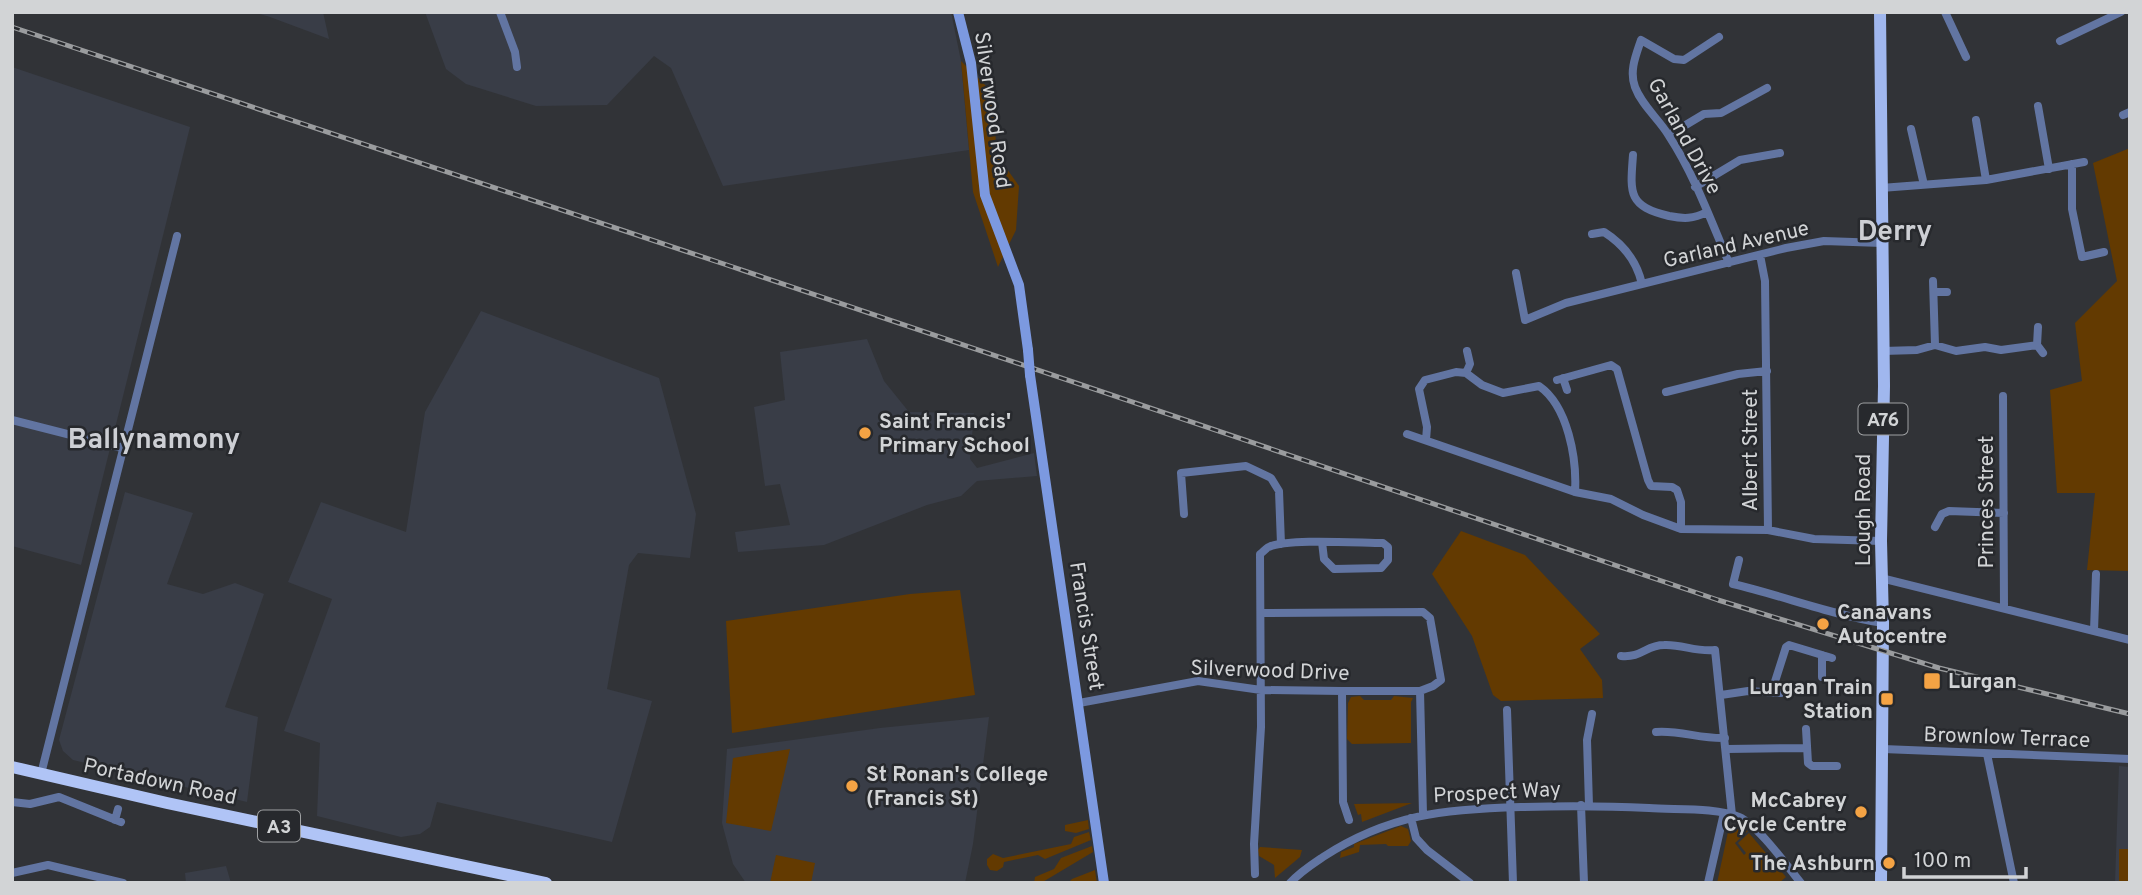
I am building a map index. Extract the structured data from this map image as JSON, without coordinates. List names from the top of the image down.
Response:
{
  "streets": {
    "highway": ["Portadown Road", "A3"],
    "main road": [
      "Silverwood Road",
      "A76",
      "Lough Road",
      "Francis Street"
    ],
    "street": [
      "Garland Drive",
      "Garland Avenue",
      "Albert Street",
      "Princes Street",
      "Silverwood Drive",
      "Brownlow Terrace",
      "Prospect Way"
    ]
  },
  "crossings": [
    ["Silverwood Road", "Francis Street"],
    ["Garland Drive", "Garland Avenue"],
    ["Garland Avenue", "Albert Street"],
    ["Garland Avenue", "Lough Road"],
    ["Albert Street", "Lough Road"],
    ["Lough Road", "Brownlow Terrace"],
    ["Francis Street", "Silverwood Drive"]
  ],
  "districts": ["Derry", "Ballynamony"],
  "places": {
    "other": [
      "Saint Francis' Primary School",
      "Canavans Autocentre",
      "St Ronan's College (Francis St)",
      "McCabrey Cycle Centre",
      "The Ashburn"
    ],
    "transit": ["Lurgan", "Lurgan Train Station"]
  },
  "scale_bar": "100 m"
}
